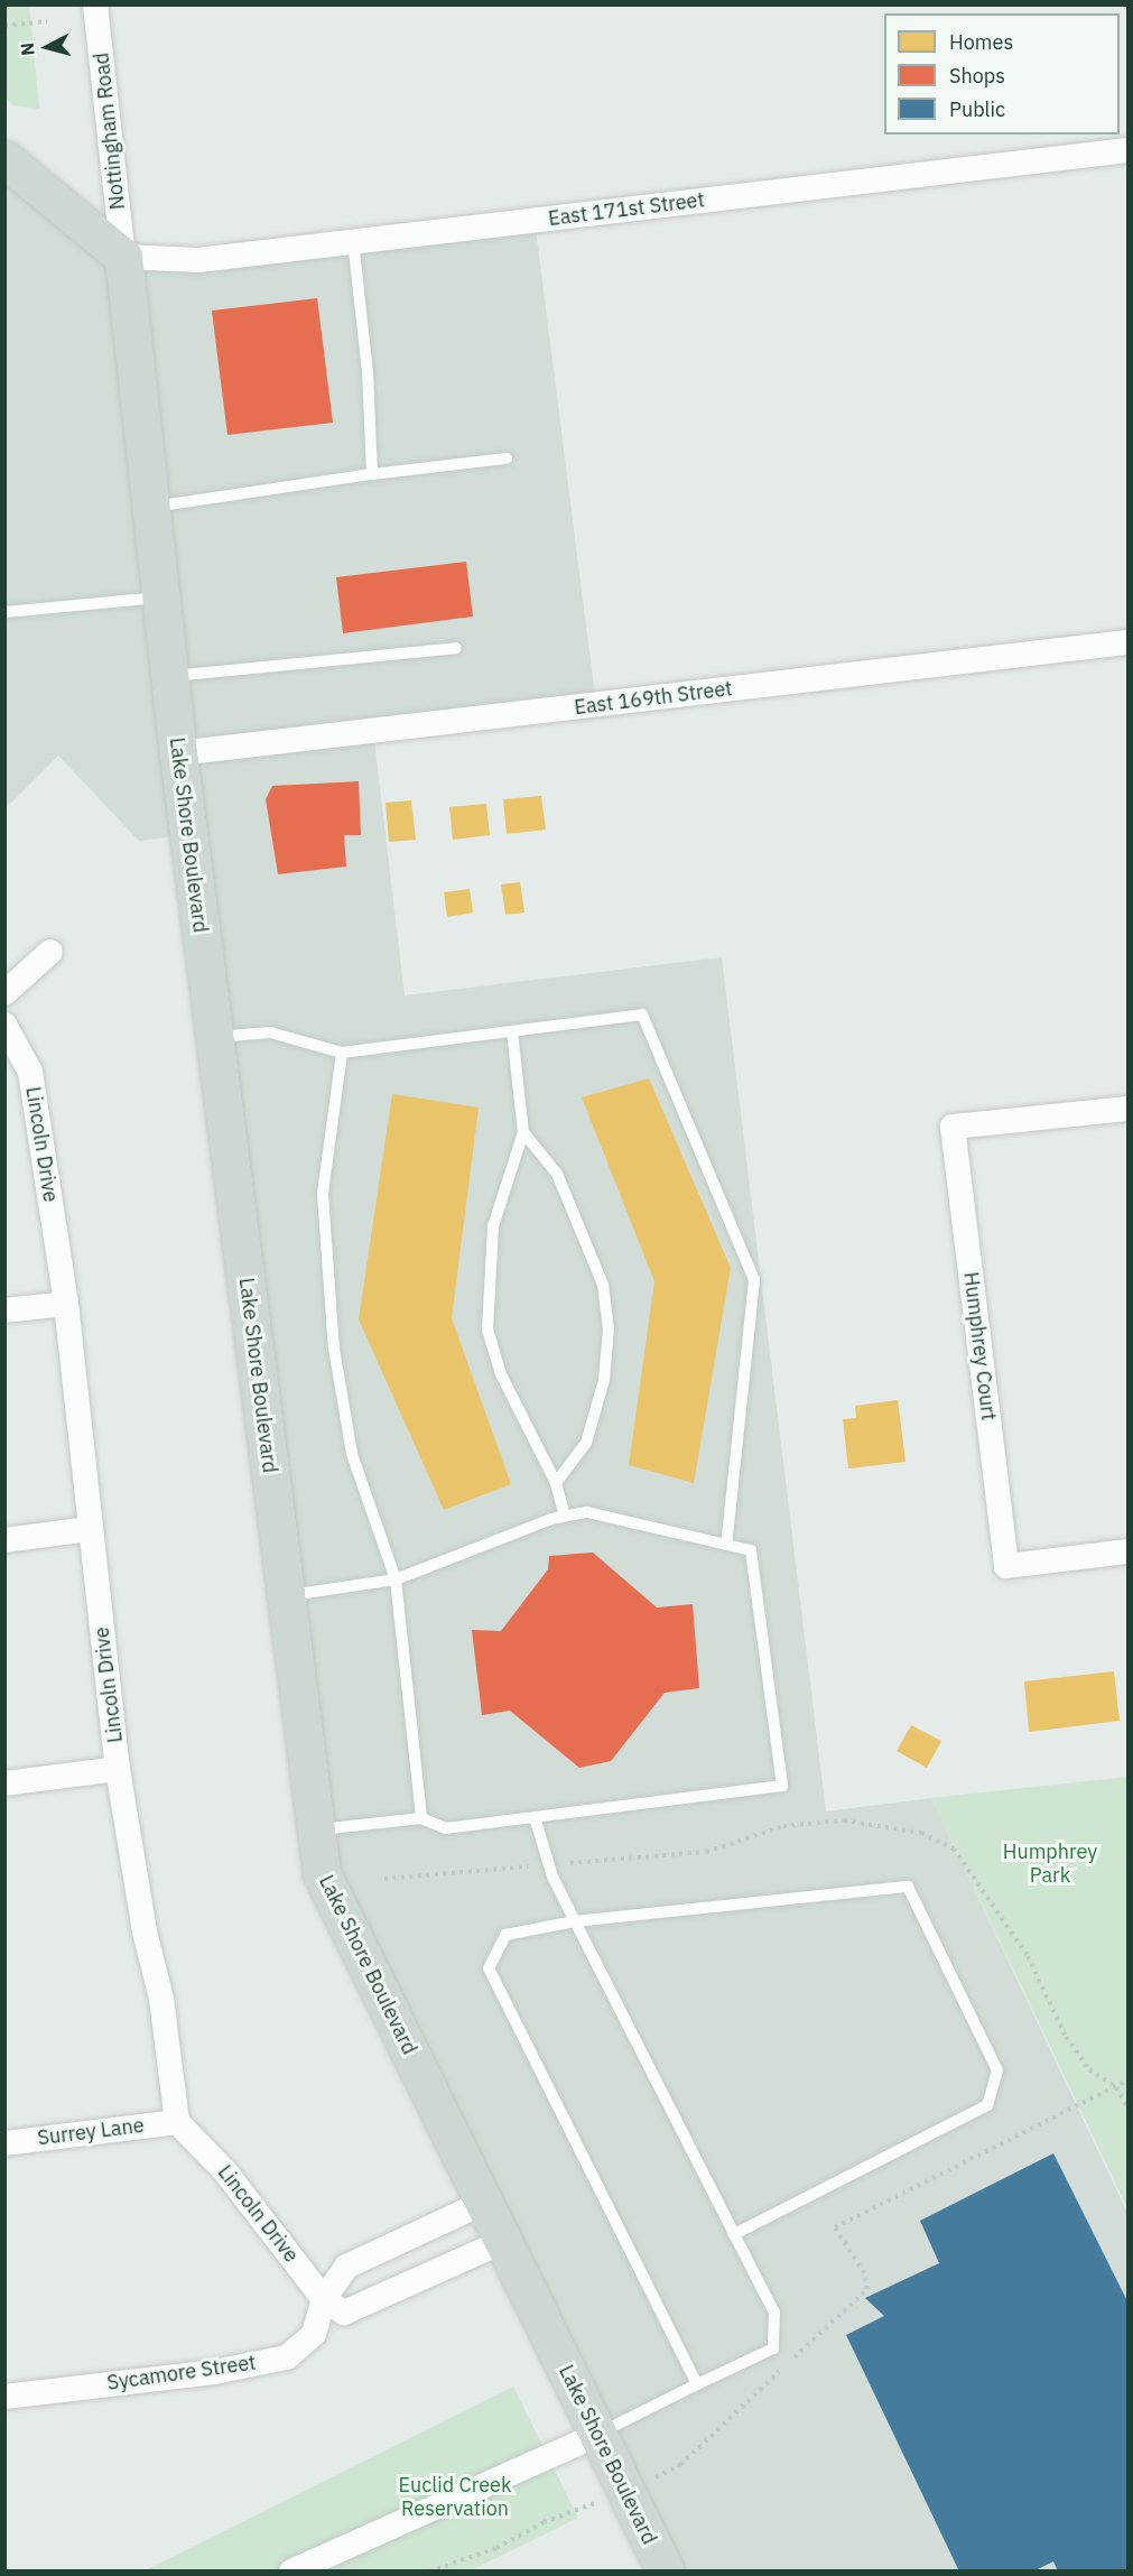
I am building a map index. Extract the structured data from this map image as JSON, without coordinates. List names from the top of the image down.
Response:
{
  "streets": {
    "main road": ["Lake Shore Boulevard"],
    "street": [
      "Nottingham Road",
      "East 171st Street",
      "East 169th Street",
      "Lincoln Drive",
      "Humphrey Court",
      "Surrey Lane",
      "Sycamore Street"
    ]
  },
  "crossings": [
    ["Nottingham Road", "East 171st Street"],
    ["Nottingham Road", "Lake Shore Boulevard"],
    ["East 171st Street", "Lake Shore Boulevard"],
    ["East 169th Street", "Lake Shore Boulevard"],
    ["Lake Shore Boulevard", "Sycamore Street"],
    ["Lincoln Drive", "Surrey Lane"],
    ["Lincoln Drive", "Sycamore Street"]
  ],
  "parks": ["Humphrey Park", "Euclid Creek Reservation"],
  "legend": ["Homes", "Shops", "Public"],
  "north": "left"
}
